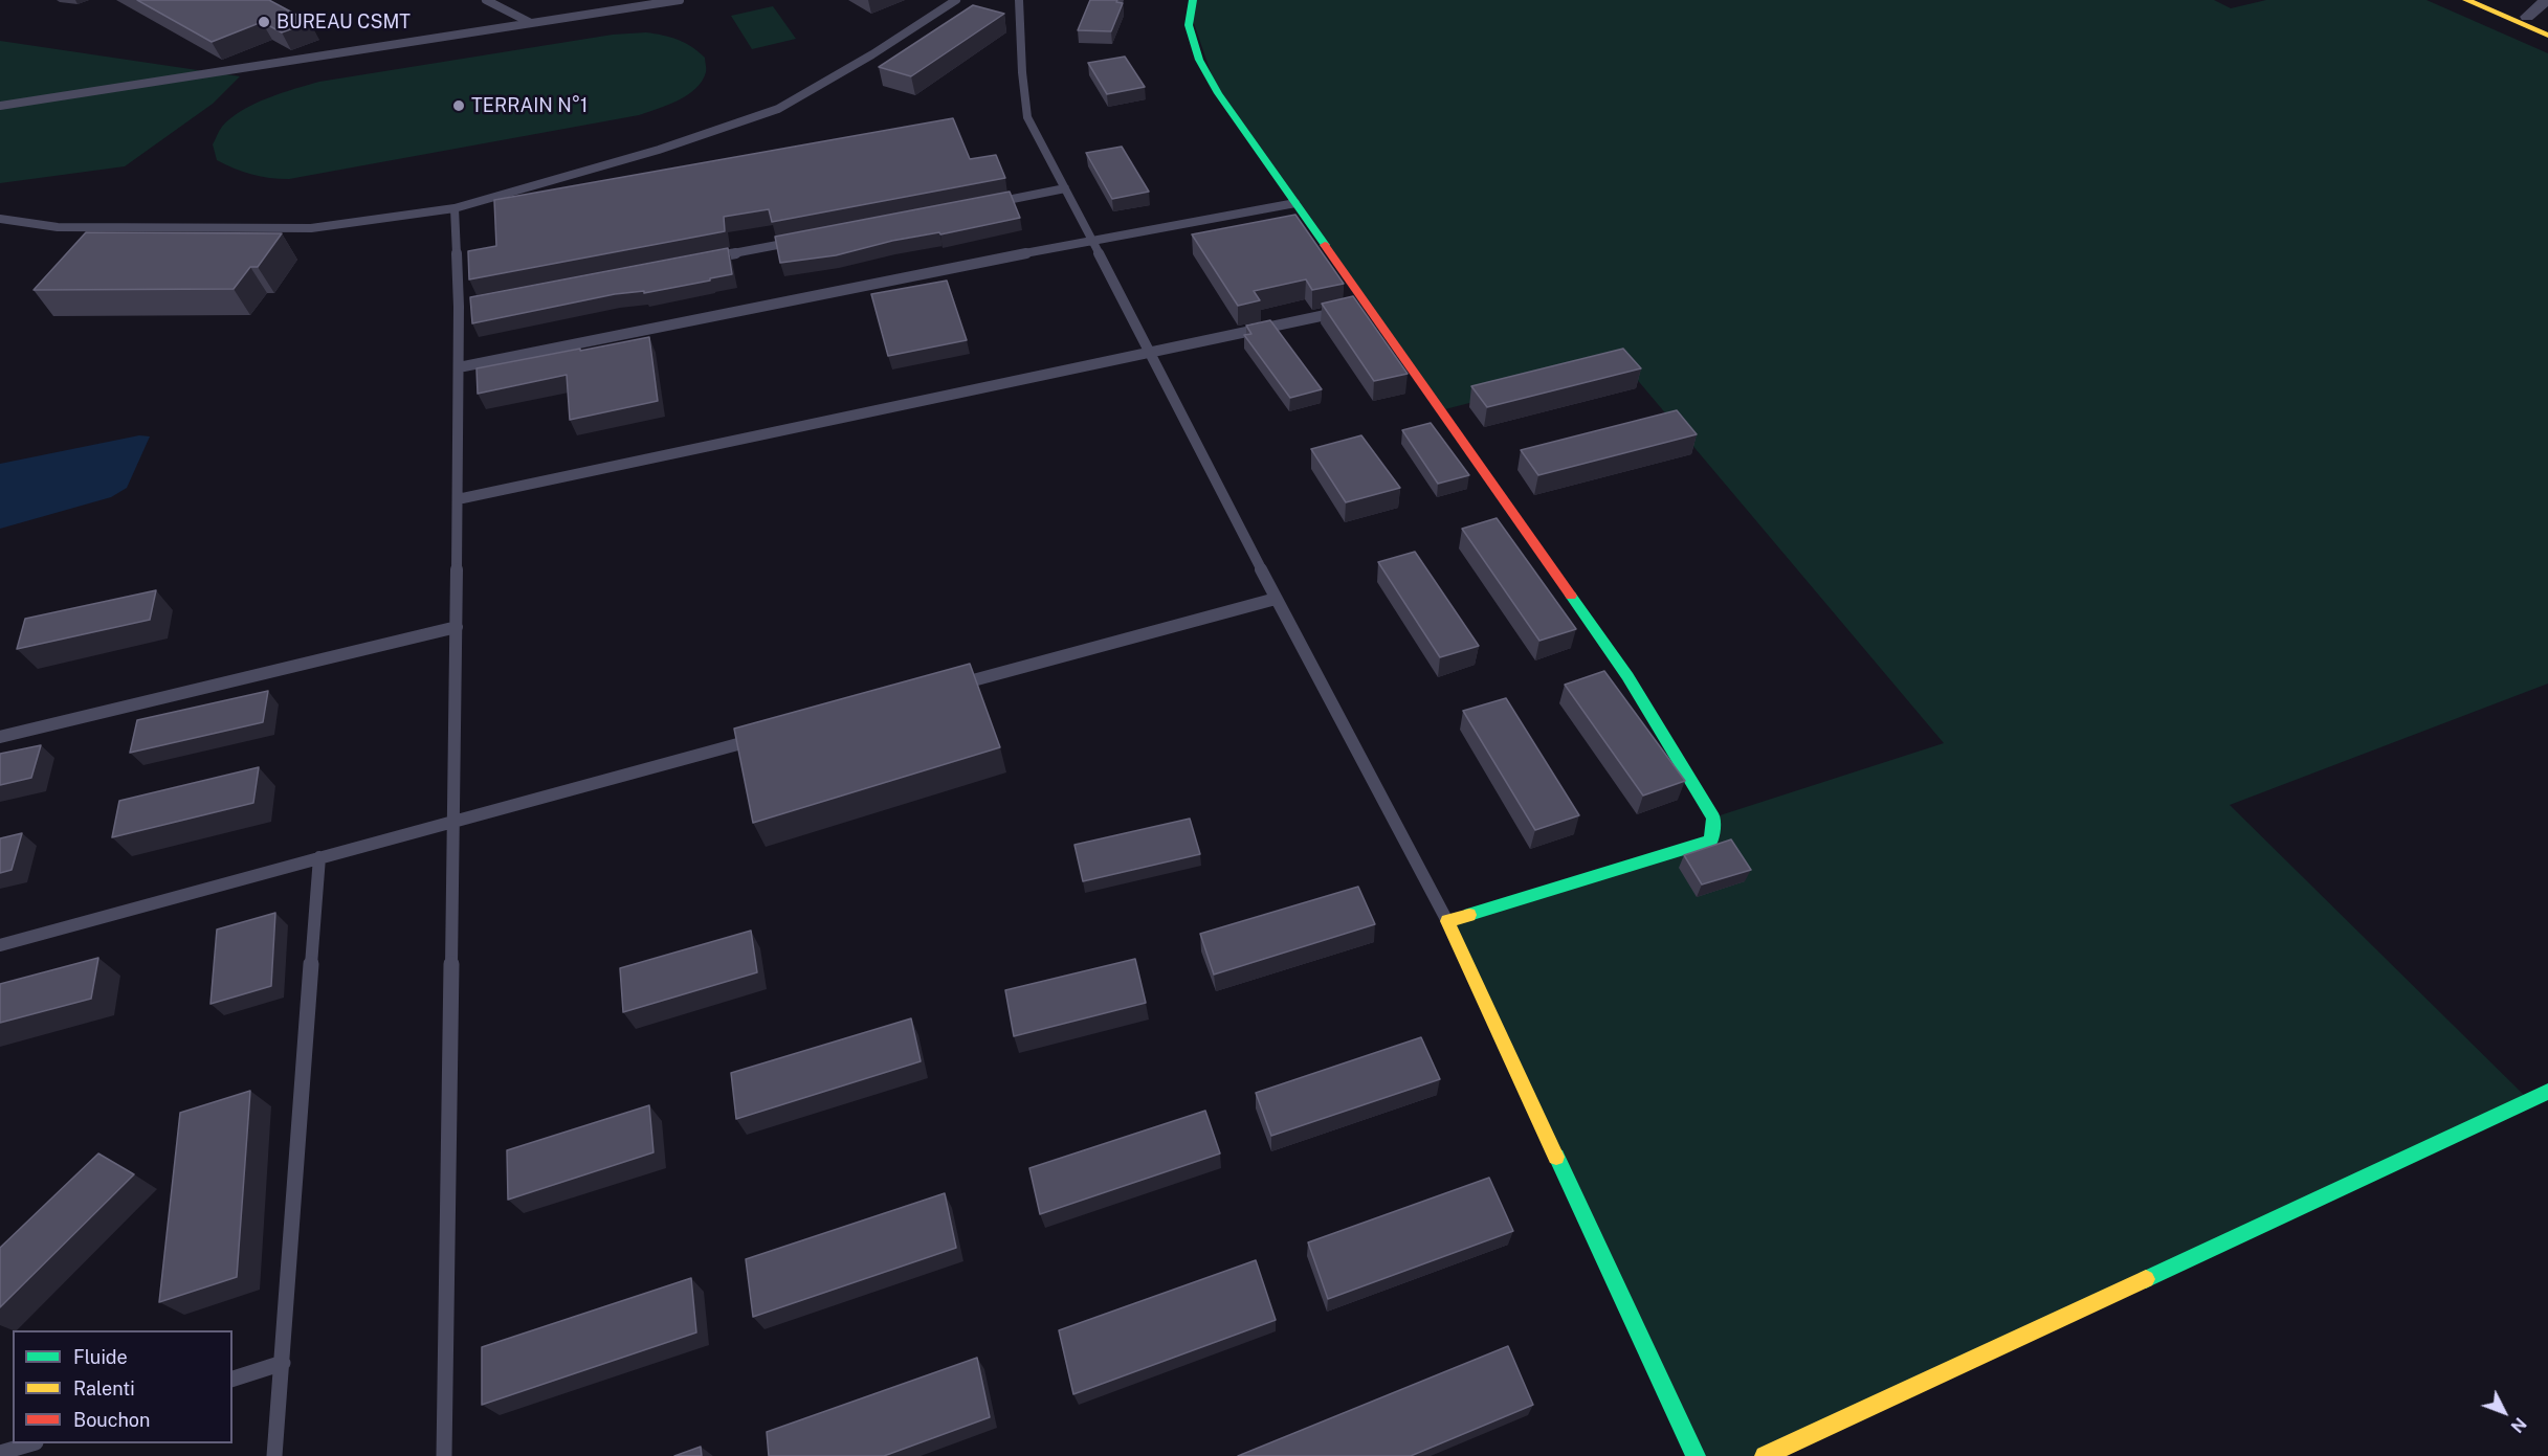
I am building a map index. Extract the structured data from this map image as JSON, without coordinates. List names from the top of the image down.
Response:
{
  "places": ["BUREAU CSMT", "TERRAIN N°1"],
  "legend": ["Fluide", "Ralenti", "Bouchon"],
  "north": "bottom right"
}
